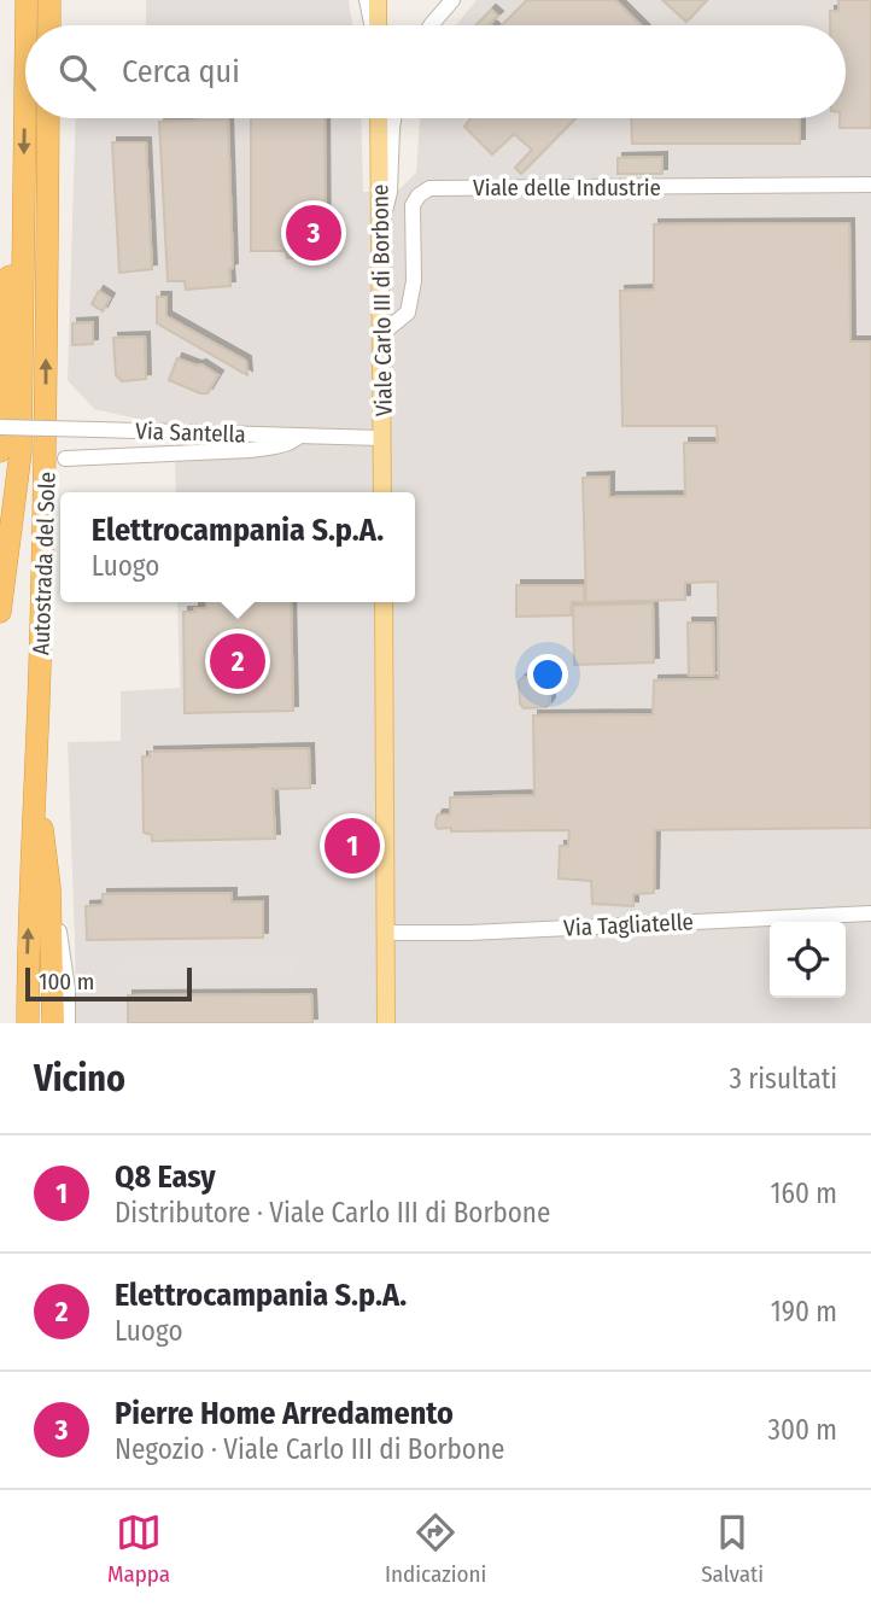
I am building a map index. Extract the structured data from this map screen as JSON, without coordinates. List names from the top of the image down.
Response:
{
  "streets": {
    "highway": ["Autostrada del Sole"],
    "main road": ["Viale Carlo III di Borbone"],
    "street": ["Viale delle Industrie", "Via Santella", "Via Tagliatelle"]
  },
  "crossings": [
    ["Viale delle Industrie", "Viale Carlo III di Borbone"],
    ["Viale Carlo III di Borbone", "Via Santella"]
  ],
  "scale_bar": "100 m",
  "page": {
    "search": "Cerca qui",
    "pins": ["3", "2", "1"],
    "popup": ["Elettrocampania S.p.A.", "Luogo"],
    "scale": "100 m",
    "heading": ["Vicino", "3 risultati"],
    "list": [
      {
        "mark": "1",
        "name": "Q8 Easy",
        "note": "Distributore · Viale Carlo III di Borbone",
        "value": "160 m"
      },
      {
        "mark": "2",
        "name": "Elettrocampania S.p.A.",
        "note": "Luogo",
        "value": "190 m"
      },
      {
        "mark": "3",
        "name": "Pierre Home Arredamento",
        "note": "Negozio · Viale Carlo III di Borbone",
        "value": "300 m"
      }
    ],
    "nav": ["Mappa", "Indicazioni", "Salvati"]
  }
}
